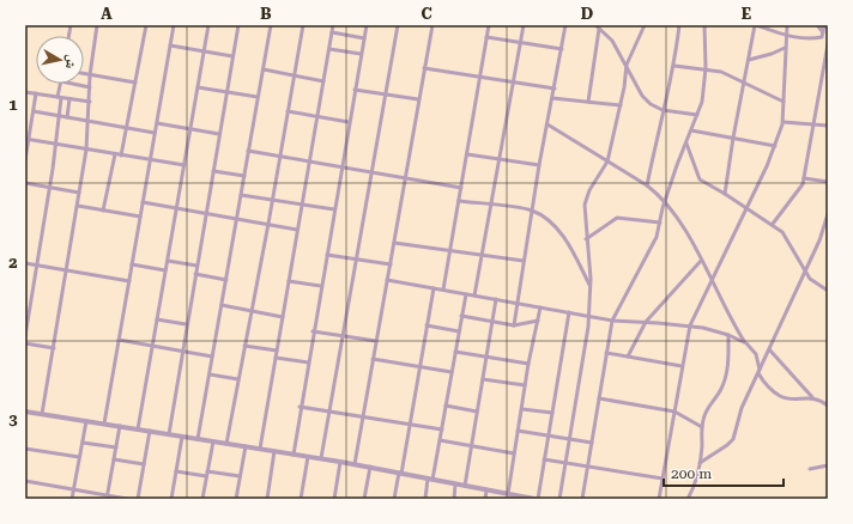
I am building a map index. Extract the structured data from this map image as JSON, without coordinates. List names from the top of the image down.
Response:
{
  "scale_bar": "200 m",
  "north": "right",
  "grid": {
    "columns": [
      "A",
      "B",
      "C",
      "D",
      "E"
    ],
    "rows": ["1", "2", "3"]
  }
}
